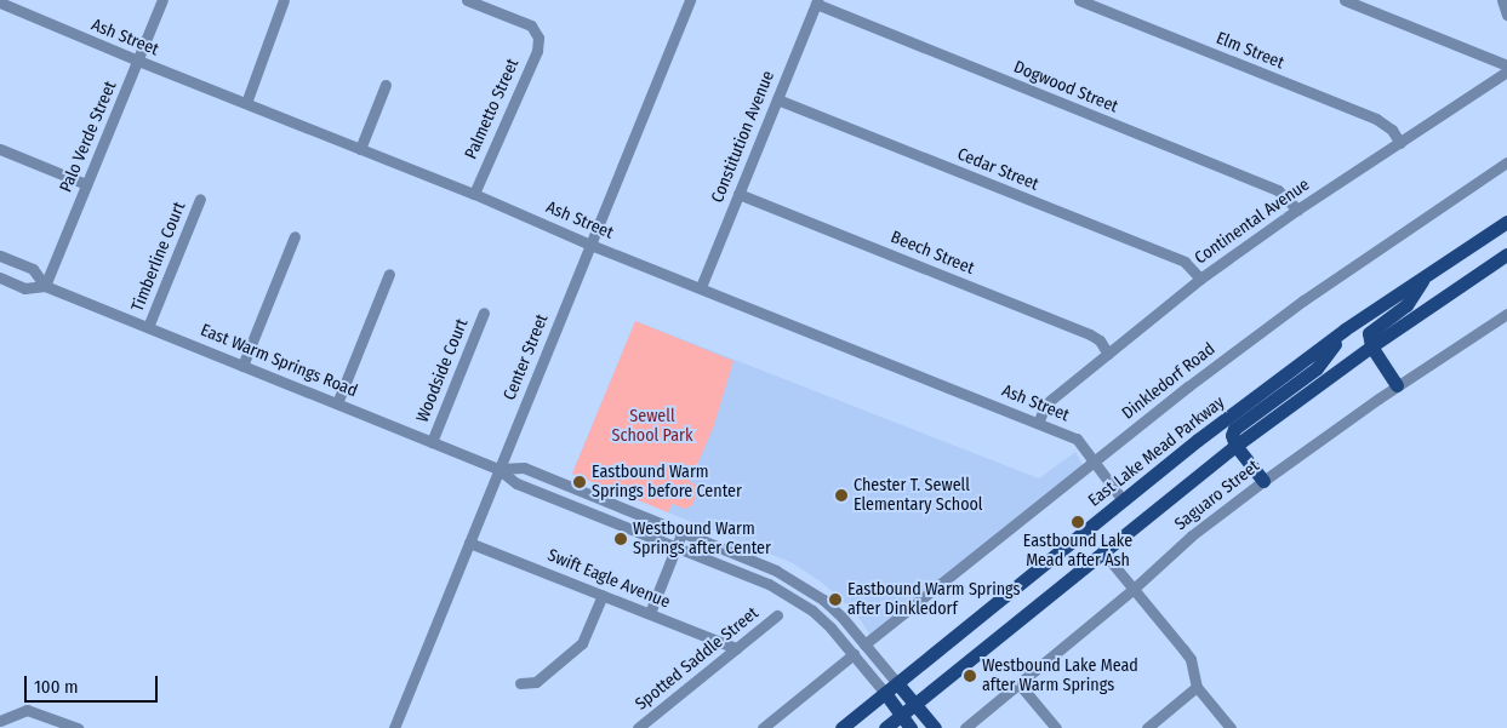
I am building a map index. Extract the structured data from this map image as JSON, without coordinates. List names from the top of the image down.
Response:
{
  "streets": {
    "main road": ["East Warm Springs Road", "East Lake Mead Parkway"],
    "street": [
      "Ash Street",
      "Elm Street",
      "Dogwood Street",
      "Palmetto Street",
      "Palo Verde Street",
      "Constitution Avenue",
      "Cedar Street",
      "Continental Avenue",
      "Beech Street",
      "Timberline Court",
      "Center Street",
      "Woodside Court",
      "Dinkledorf Road",
      "Saguaro Street",
      "Swift Eagle Avenue",
      "Spotted Saddle Street"
    ]
  },
  "crossings": [
    ["Ash Street", "Palmetto Street"],
    ["Ash Street", "Palo Verde Street"],
    ["Ash Street", "Constitution Avenue"],
    ["Ash Street", "Continental Avenue"],
    ["Ash Street", "Center Street"],
    ["Ash Street", "Dinkledorf Road"],
    ["Ash Street", "East Lake Mead Parkway"],
    ["Elm Street", "Continental Avenue"],
    ["Dogwood Street", "Constitution Avenue"],
    ["Dogwood Street", "Continental Avenue"],
    ["Palo Verde Street", "East Warm Springs Road"],
    ["Constitution Avenue", "Cedar Street"],
    ["Constitution Avenue", "Beech Street"],
    ["Cedar Street", "Continental Avenue"],
    ["Continental Avenue", "Beech Street"],
    ["Timberline Court", "East Warm Springs Road"],
    ["Center Street", "East Warm Springs Road"],
    ["Center Street", "Swift Eagle Avenue"],
    ["East Warm Springs Road", "Woodside Court"],
    ["East Warm Springs Road", "Dinkledorf Road"],
    ["East Warm Springs Road", "East Lake Mead Parkway"],
    ["Swift Eagle Avenue", "Spotted Saddle Street"]
  ],
  "parks": ["Sewell School Park"],
  "places": [
    "Eastbound Warm Springs before Center",
    "Chester T. Sewell Elementary School",
    "Eastbound Lake Mead after Ash",
    "Westbound Warm Springs after Center",
    "Eastbound Warm Springs after Dinkledorf",
    "Westbound Lake Mead after Warm Springs"
  ],
  "scale_bar": "100 m"
}
